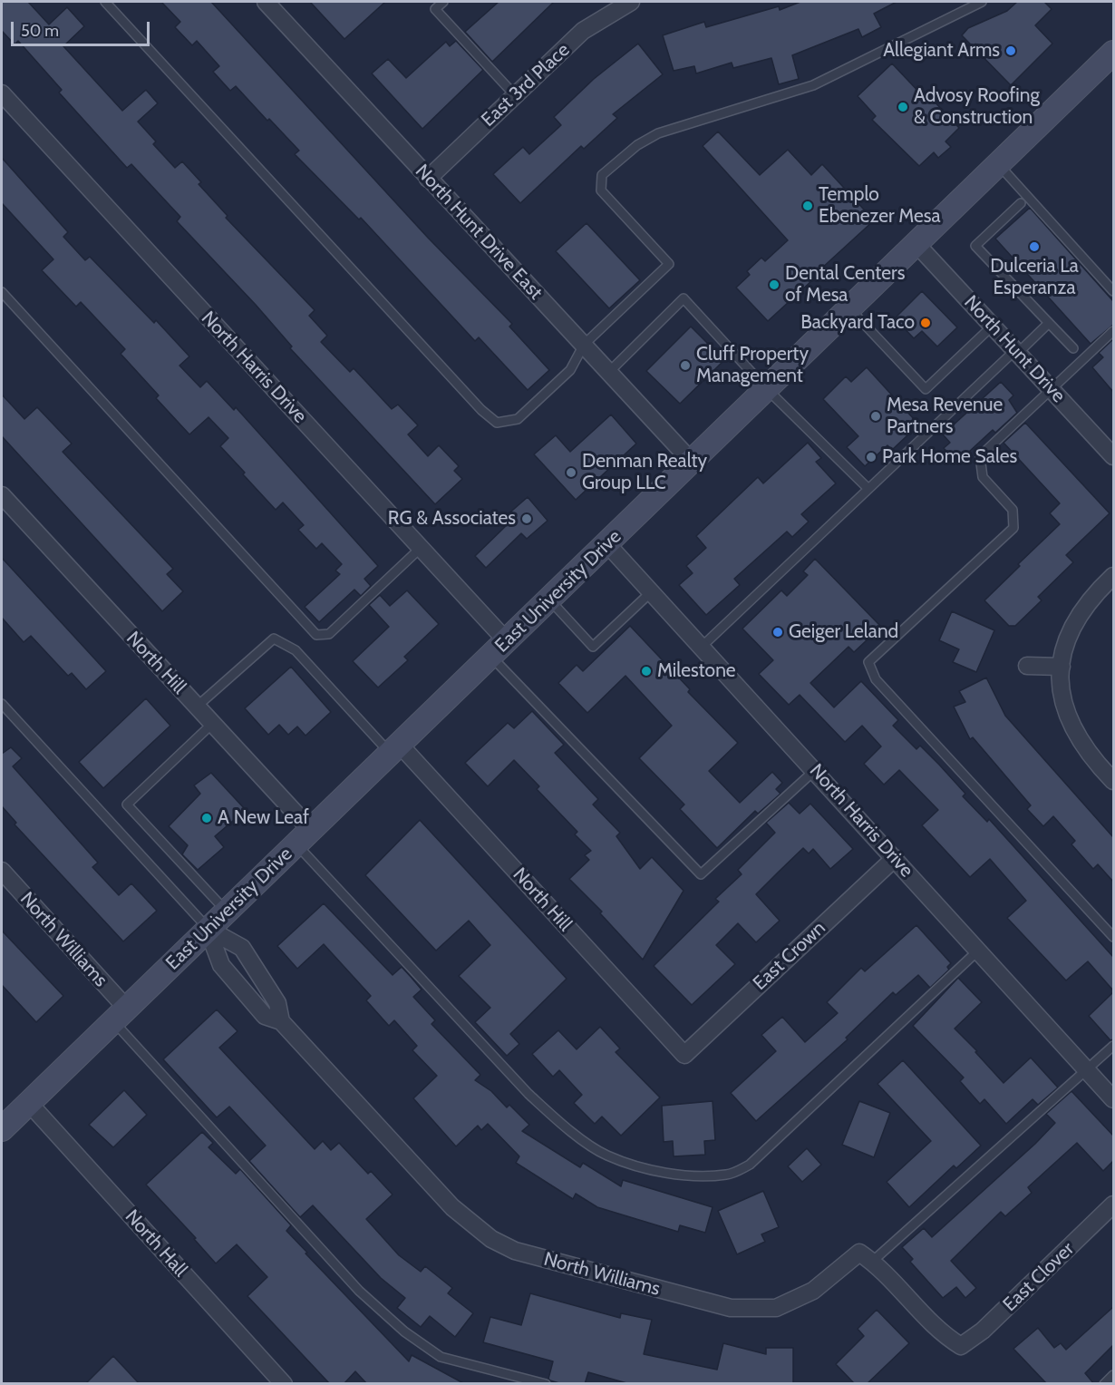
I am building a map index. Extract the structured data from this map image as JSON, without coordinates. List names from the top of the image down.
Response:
{
  "streets": {
    "main road": ["East University Drive"],
    "street": [
      "East 3rd Place",
      "North Hunt Drive East",
      "North Hunt Drive",
      "North Harris Drive",
      "North Hill",
      "North Williams",
      "East Crown",
      "North Hall",
      "East Clover"
    ]
  },
  "crossings": [
    ["East 3rd Place", "North Hunt Drive East"],
    ["North Hunt Drive East", "East University Drive"],
    ["North Hunt Drive", "East University Drive"],
    ["North Harris Drive", "East University Drive"],
    ["North Harris Drive", "East Crown"],
    ["East University Drive", "North Hill"],
    ["East University Drive", "North Williams"],
    ["East University Drive", "North Hall"],
    ["North Hill", "East Crown"],
    ["North Williams", "East Clover"]
  ],
  "places": [
    "Allegiant Arms",
    "Advosy Roofing & Construction",
    "Templo Ebenezer Mesa",
    "Dulceria La Esperanza",
    "Dental Centers of Mesa",
    "Backyard Taco",
    "Cluff Property Management",
    "Mesa Revenue Partners",
    "Park Home Sales",
    "Denman Realty Group LLC",
    "RG & Associates",
    "Geiger Leland",
    "Milestone",
    "A New Leaf"
  ],
  "scale_bar": "50 m"
}
